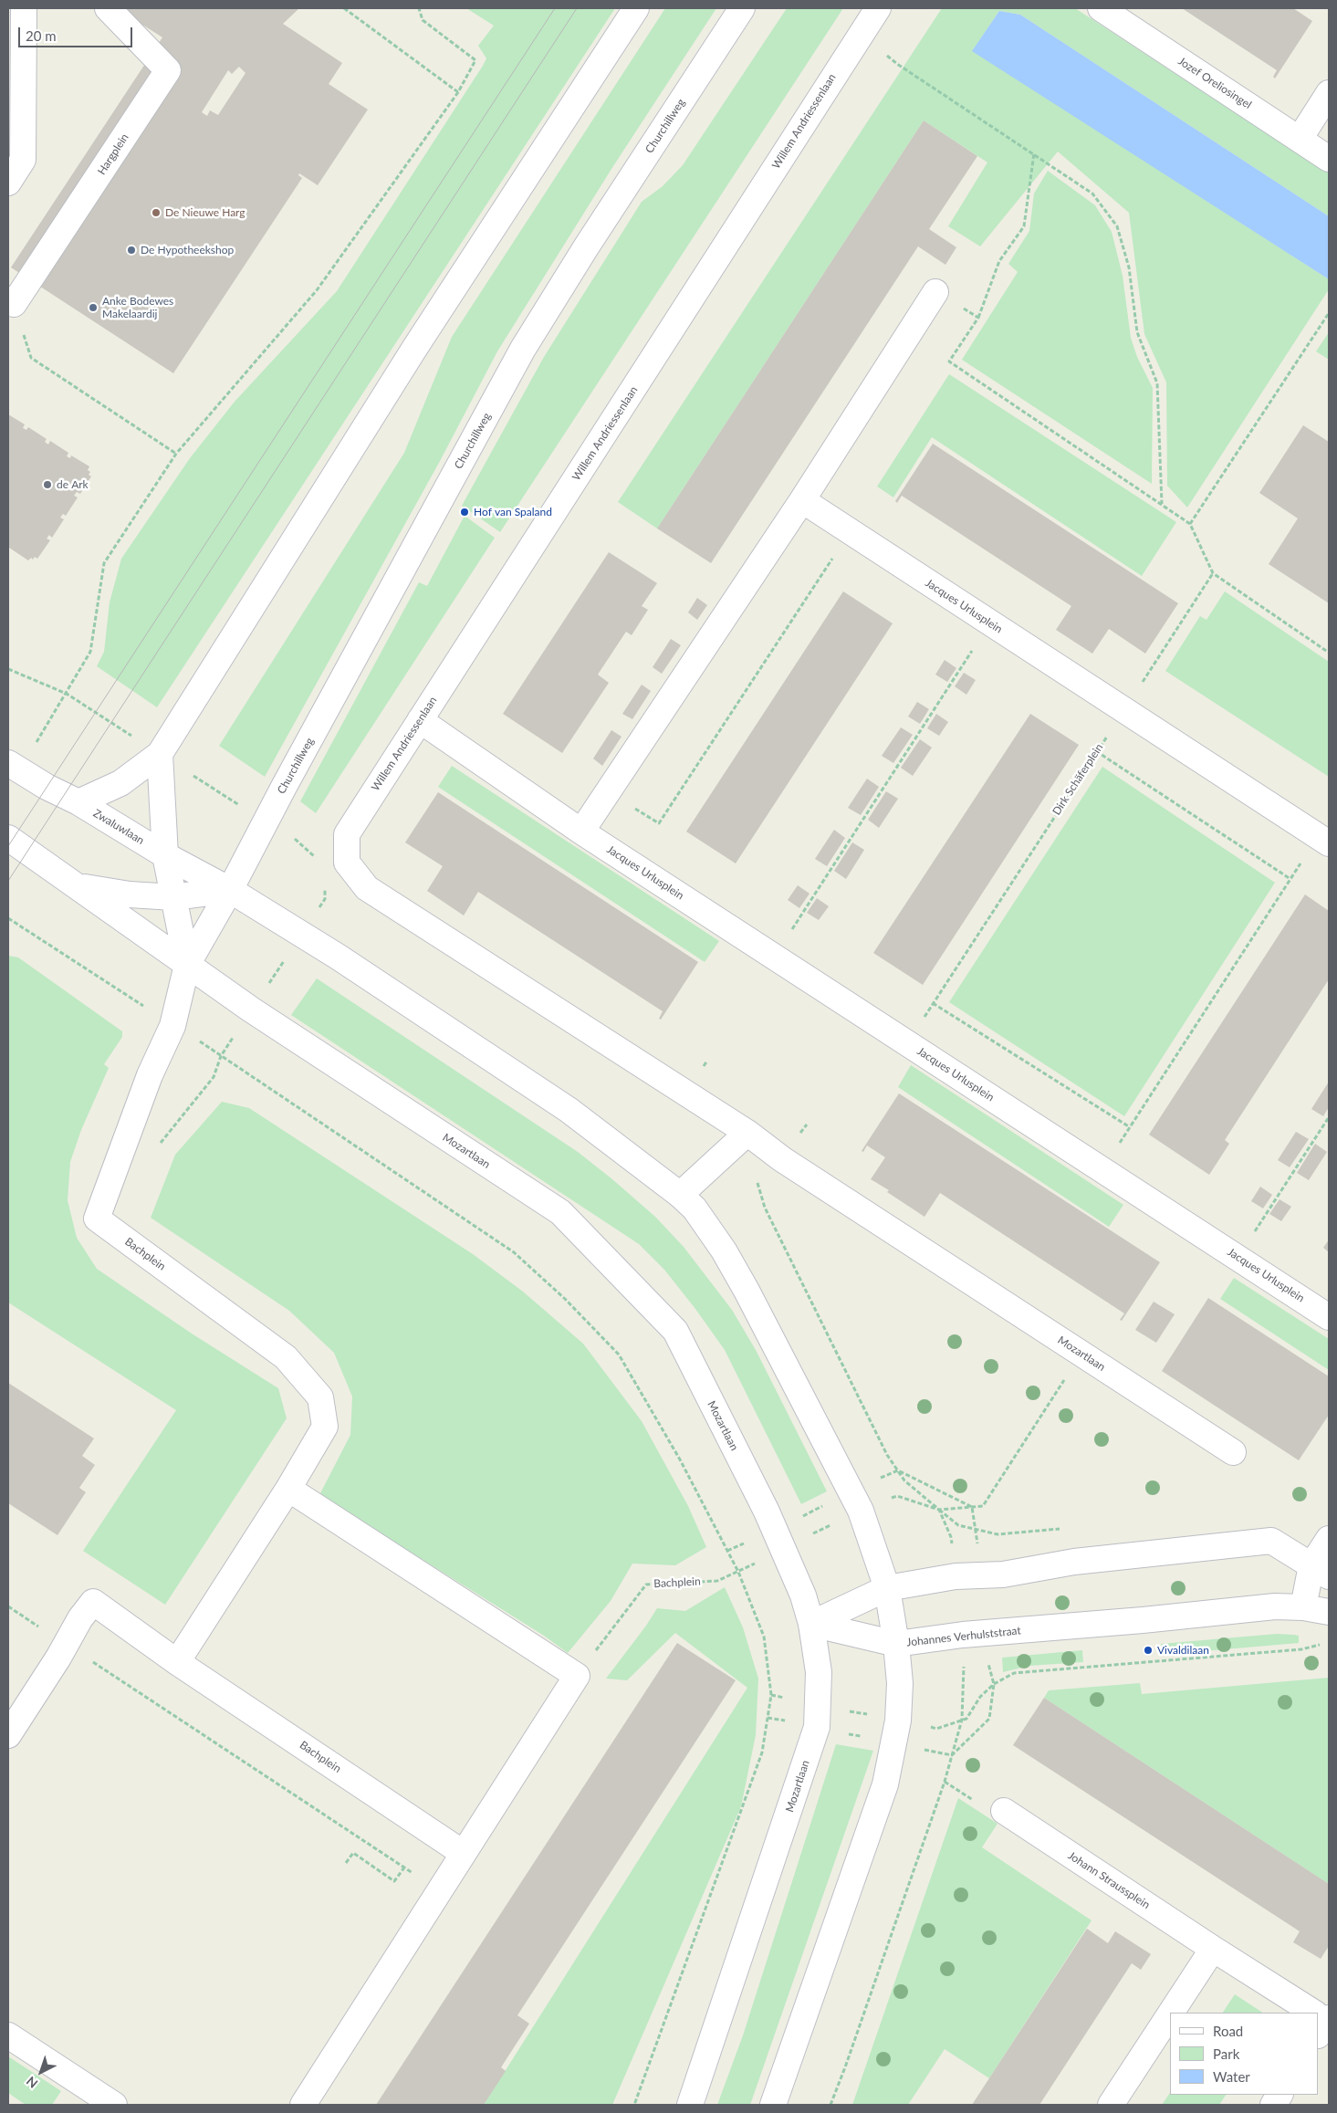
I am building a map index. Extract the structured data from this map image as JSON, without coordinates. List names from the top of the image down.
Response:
{
  "streets": {
    "street": [
      "Jozef Oreliosingel",
      "Willem Andriessenlaan",
      "Churchillweg",
      "Hargplein",
      "Jacques Urlusplein",
      "Zwaluwlaan",
      "Mozartlaan",
      "Bachplein",
      "Johannes Verhulststraat",
      "Johann Straussplein"
    ],
    "path": ["Dirk Schäferplein"]
  },
  "crossings": [
    ["Willem Andriessenlaan", "Jacques Urlusplein"],
    ["Willem Andriessenlaan", "Mozartlaan"],
    ["Churchillweg", "Zwaluwlaan"],
    ["Churchillweg", "Mozartlaan"],
    ["Churchillweg", "Bachplein"],
    ["Jacques Urlusplein", "Dirk Schäferplein"],
    ["Mozartlaan", "Bachplein"],
    ["Mozartlaan", "Johannes Verhulststraat"]
  ],
  "places": [
    "De Nieuwe Harg",
    "De Hypotheekshop",
    "Anke Bodewes Makelaardij",
    "de Ark",
    "Hof van Spaland",
    "Vivaldilaan"
  ],
  "legend": ["Road", "Park", "Water"],
  "scale_bar": "20 m",
  "north": "bottom left"
}
